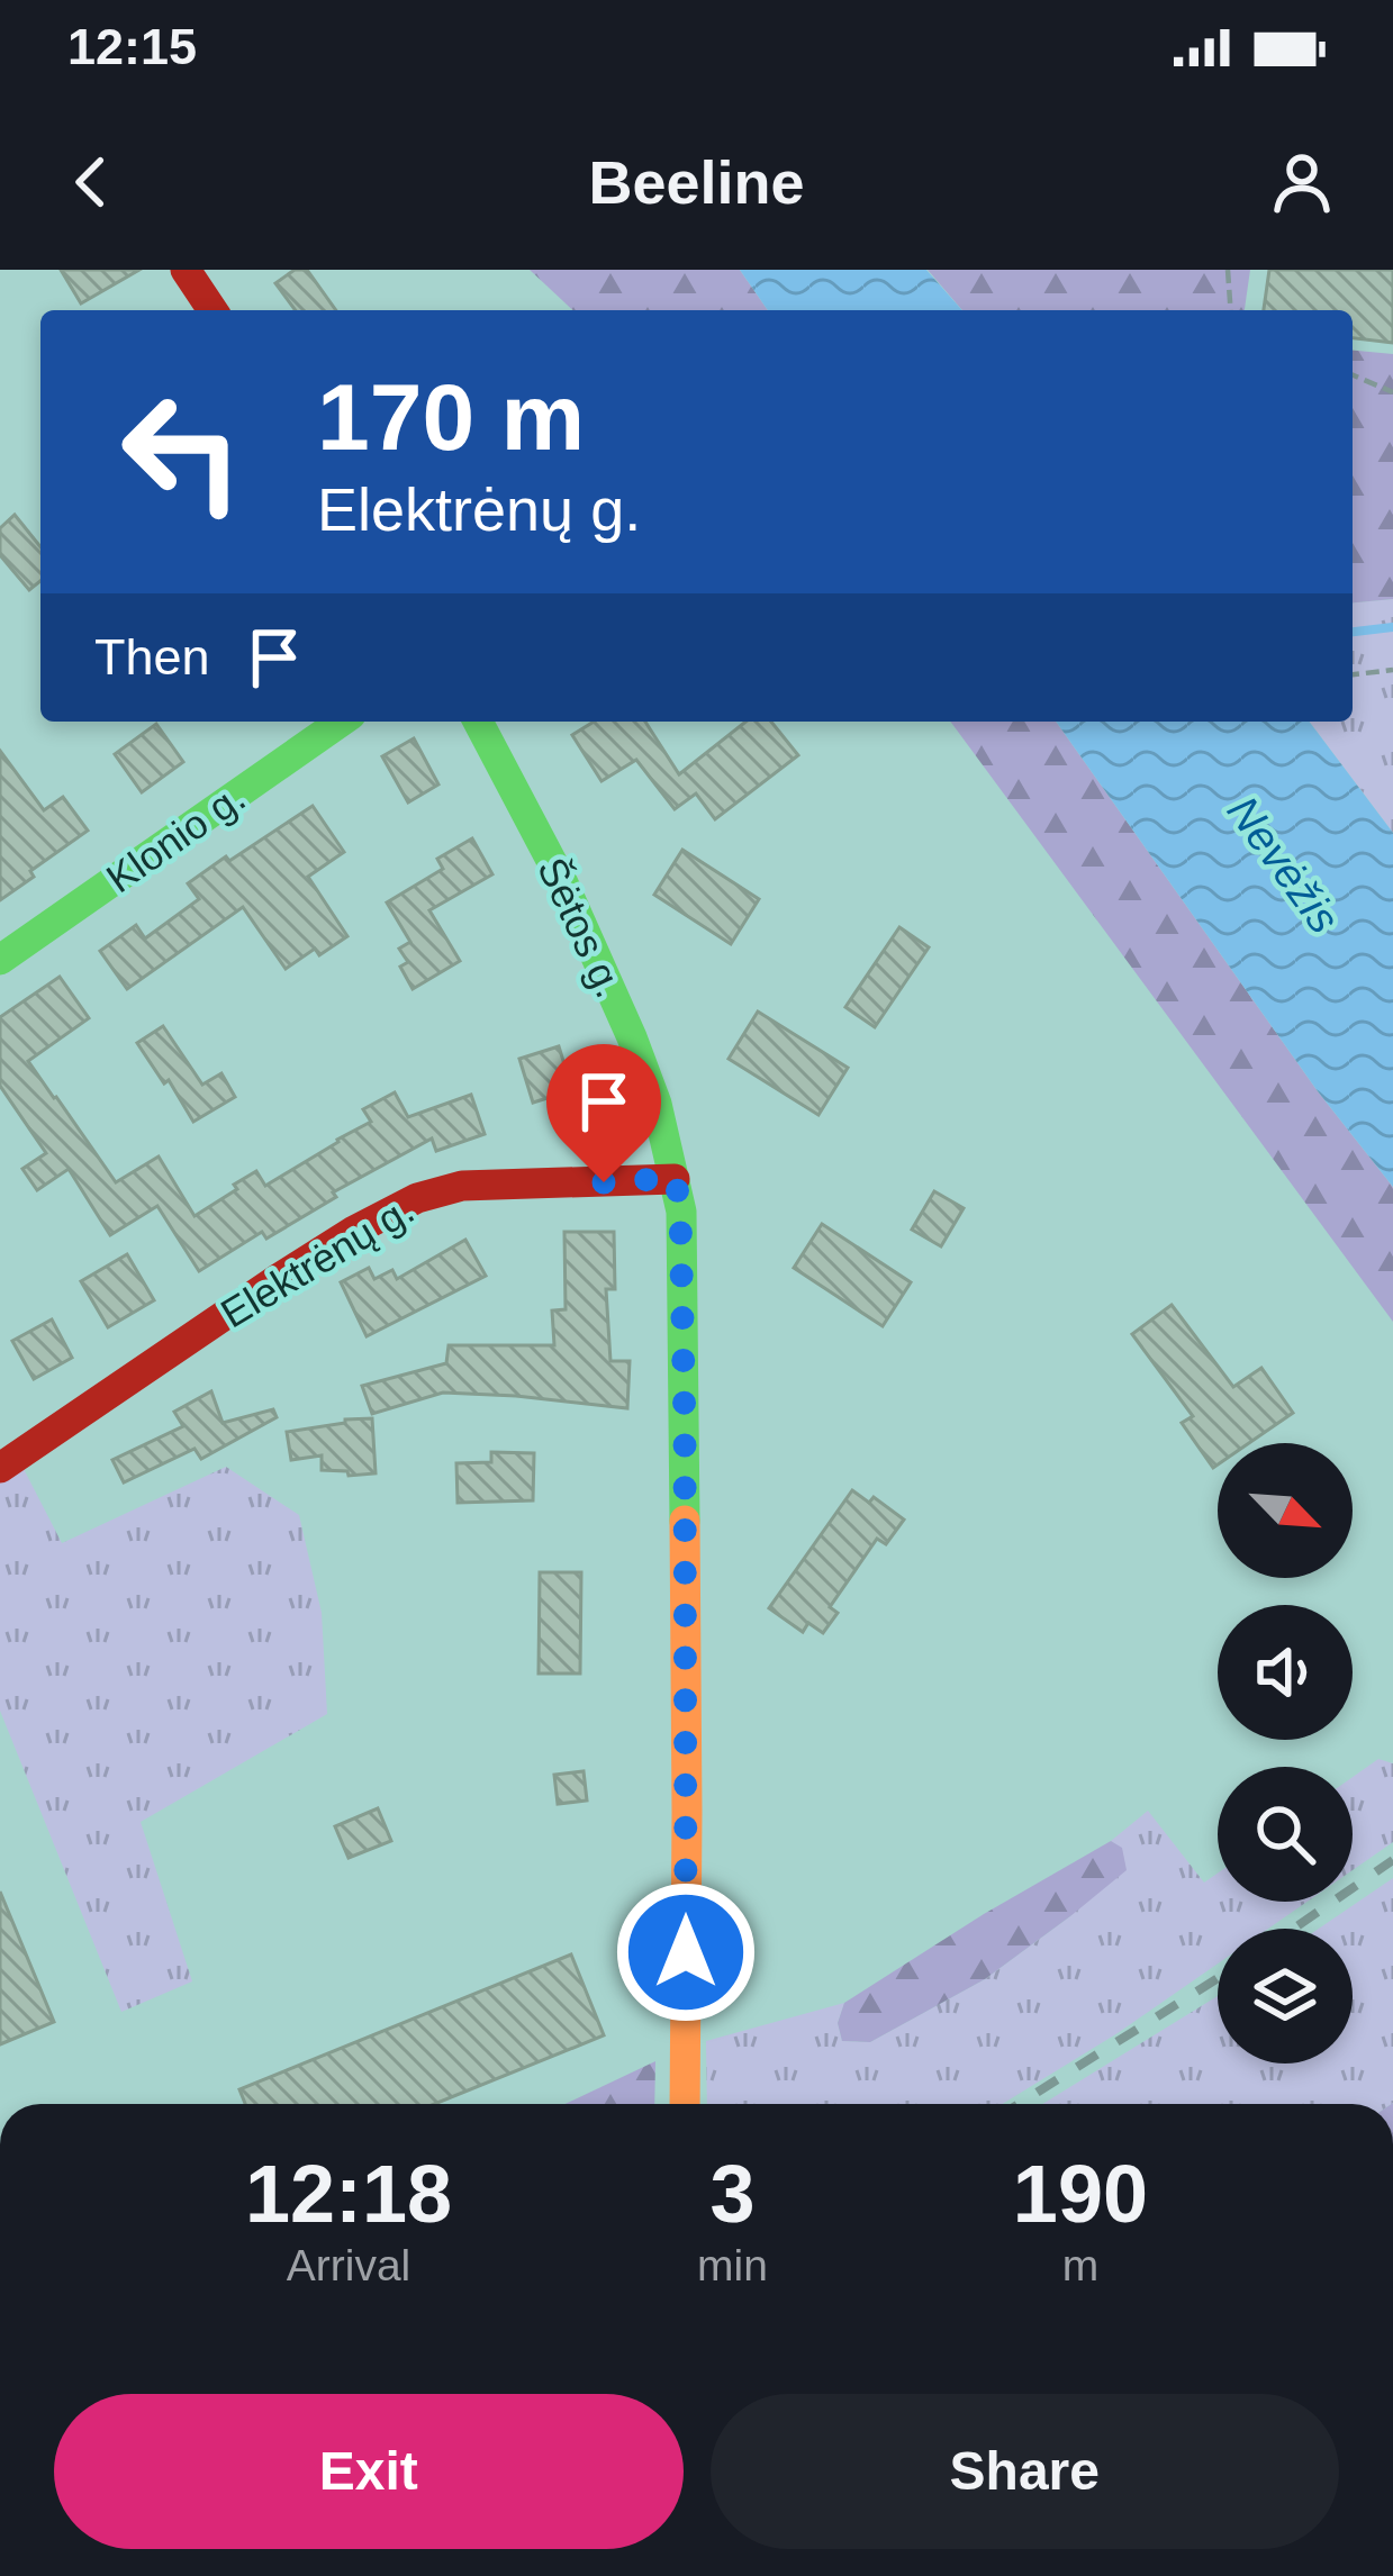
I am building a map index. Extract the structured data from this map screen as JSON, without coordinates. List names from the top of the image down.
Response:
{
  "streets": {
    "main road": ["Klonio g.", "Šėtos g.", "Elektrėnų g."]
  },
  "crossings": [
    ["Šėtos g.", "Elektrėnų g."]
  ],
  "water": ["Nevėžis"],
  "north": "bottom right",
  "page": {
    "status": "12:15",
    "header": "Beeline",
    "turn": ["170 m", "Elektrėnų g."],
    "then": "Then",
    "eta": [
      "12:18",
      "Arrival",
      "3",
      "min",
      "190",
      "m"
    ],
    "buttons": ["Exit", "Share"]
  }
}
